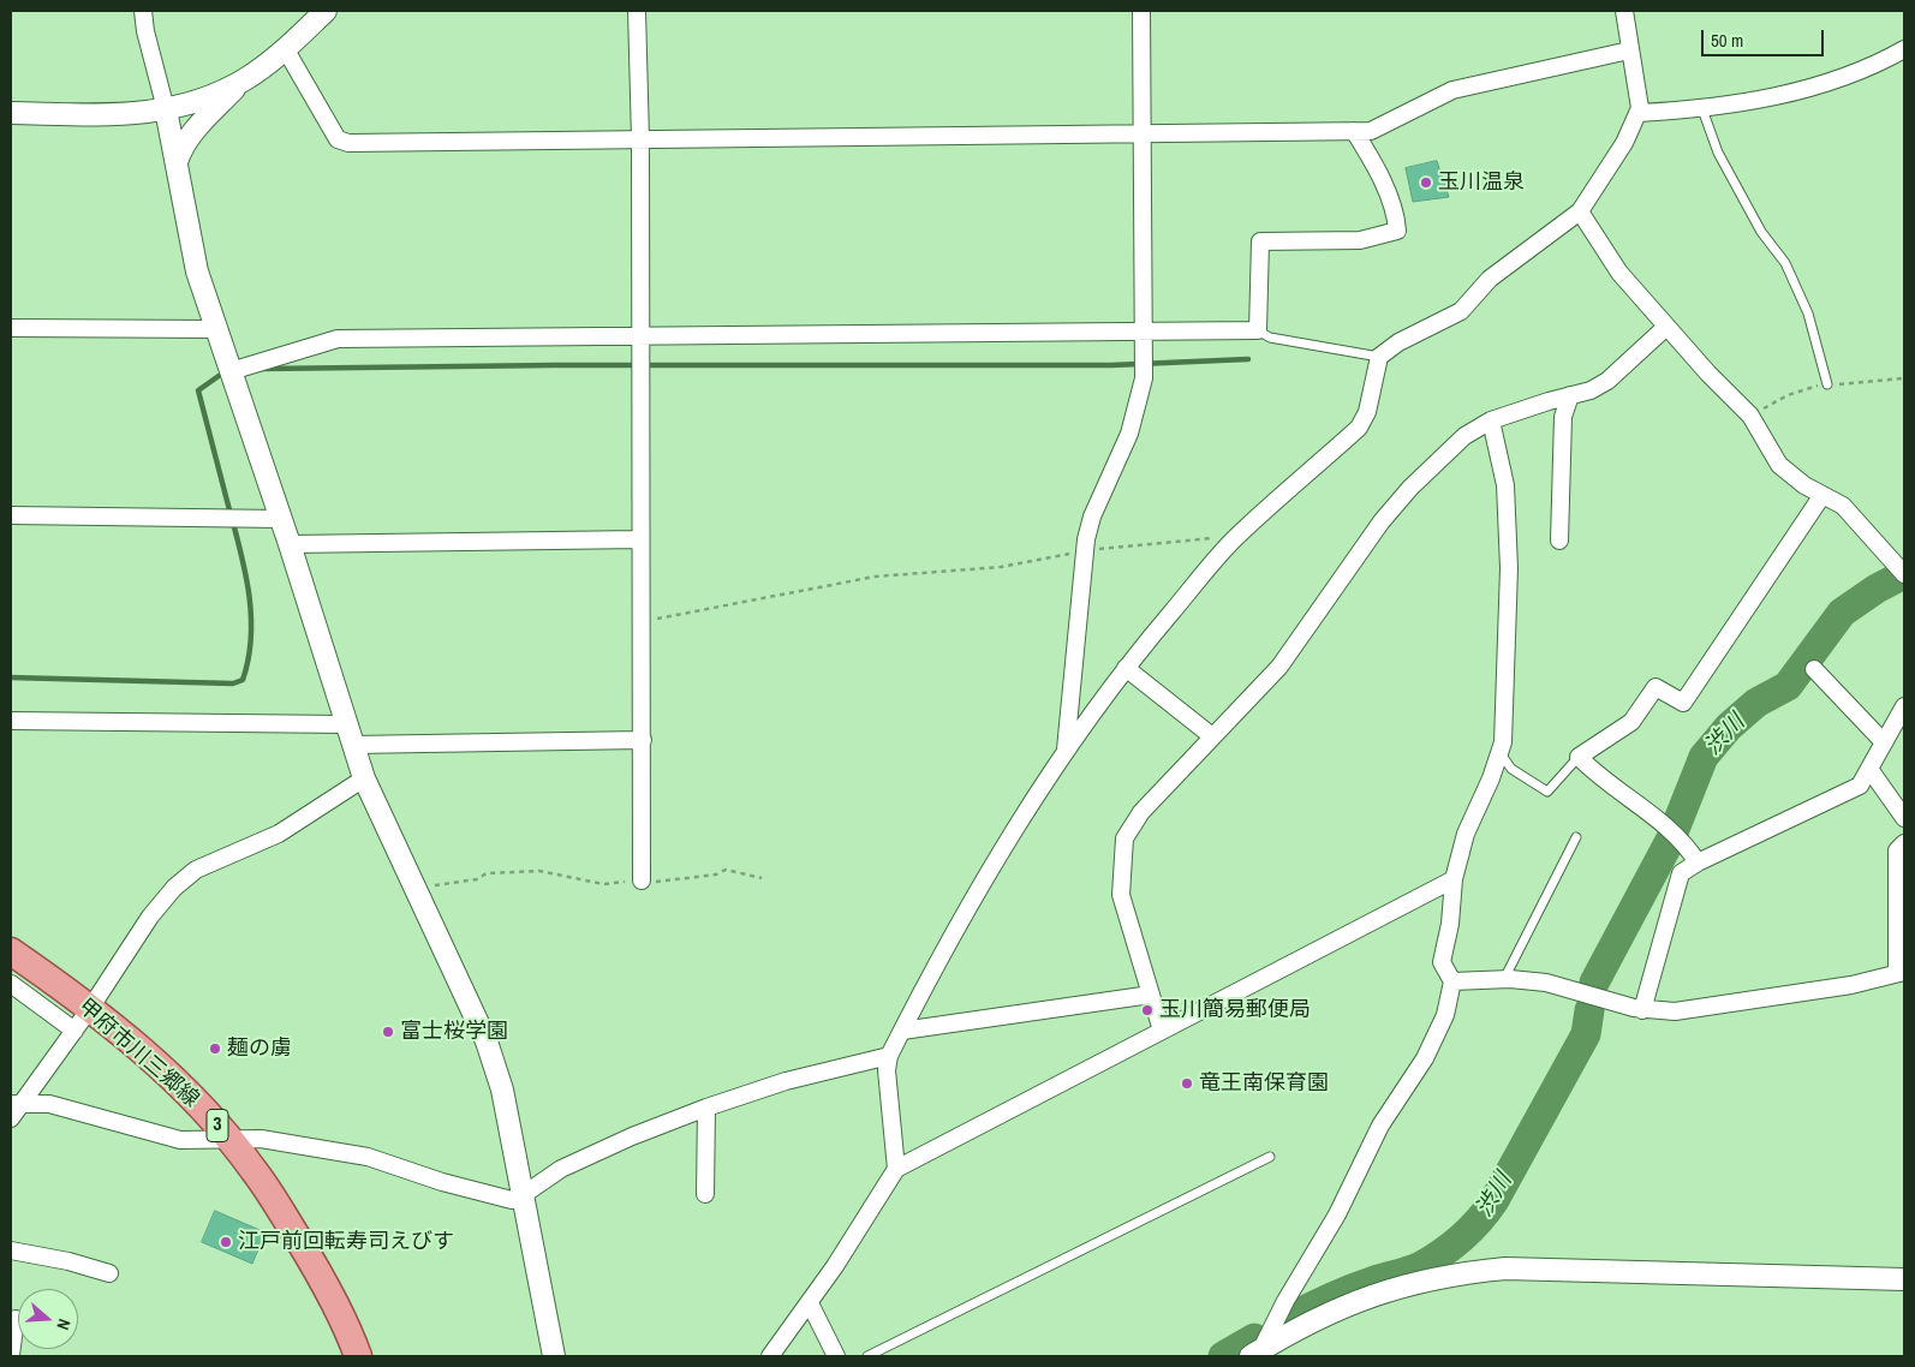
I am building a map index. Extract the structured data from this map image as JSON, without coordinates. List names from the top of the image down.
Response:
{
  "streets": {
    "main road": ["甲府市川三郷線", "3"]
  },
  "water": ["渋川"],
  "places": [
    "玉川温泉",
    "玉川簡易郵便局",
    "富士桜学園",
    "麺の虜",
    "竜王南保育園",
    "江戸前回転寿司えびす"
  ],
  "scale_bar": "50 m",
  "north": "right"
}
